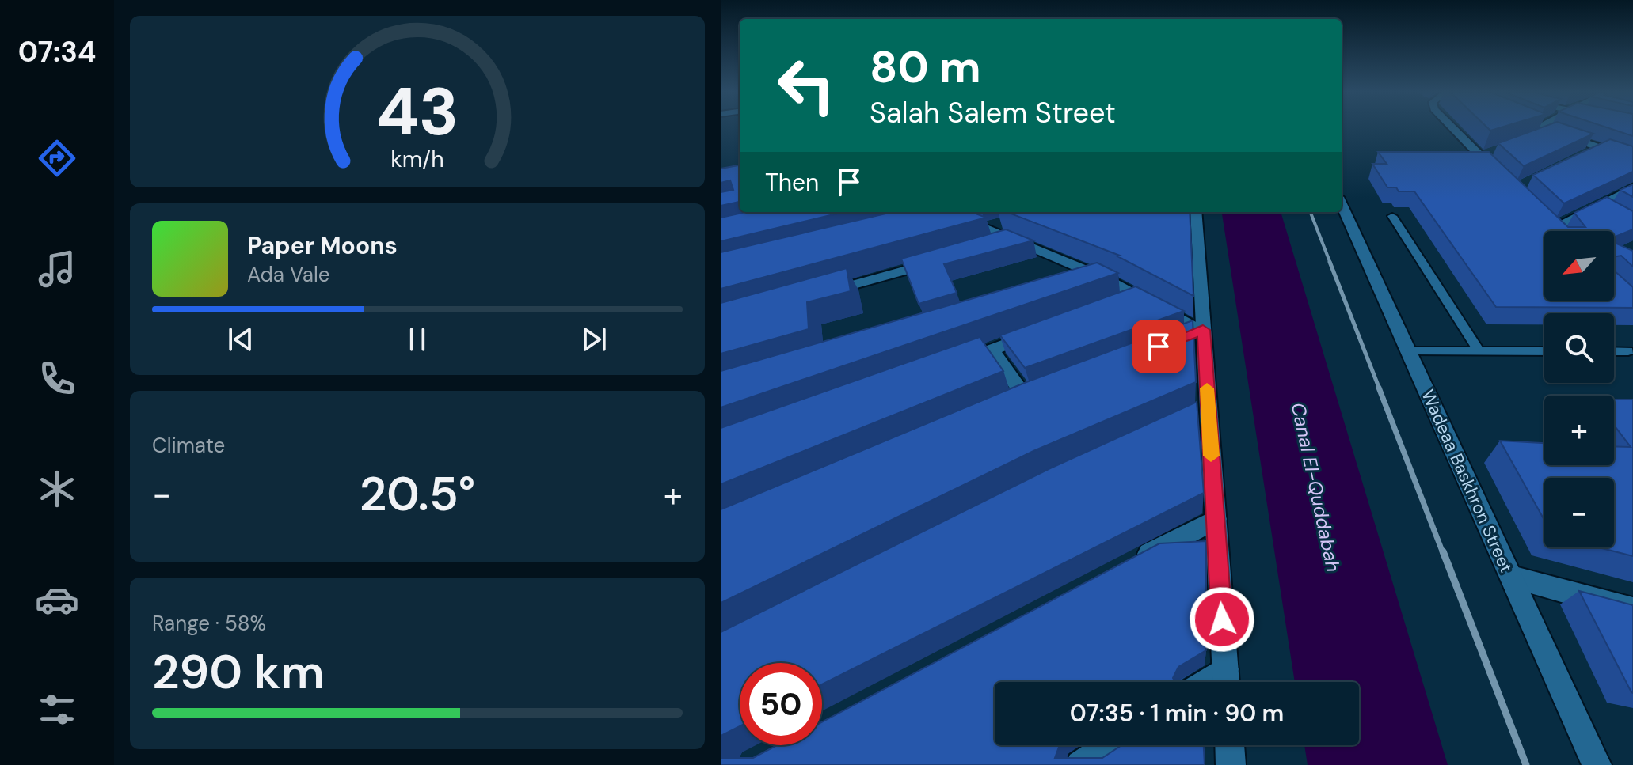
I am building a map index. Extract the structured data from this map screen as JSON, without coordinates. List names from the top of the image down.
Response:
{
  "streets": {
    "street": ["Wadeaa Baskhron Street"]
  },
  "water": ["Canal El-Quddabah"],
  "north": "bottom left",
  "page": {
    "tabs": "07:34",
    "turn": ["80 m", "Salah Salem Street"],
    "then": "Then",
    "song": ["Paper Moons", "Ada Vale"],
    "map_buttons": ["+", "−"],
    "tile": [
      "Climate",
      ["Range · 58%", "290 km"]
    ],
    "heat": ["−", "20.5°", "+"],
    "limit": "50",
    "trip": "07:35 · 1 min · 90 m",
    "gauge": ["43", "km/h"]
  }
}
